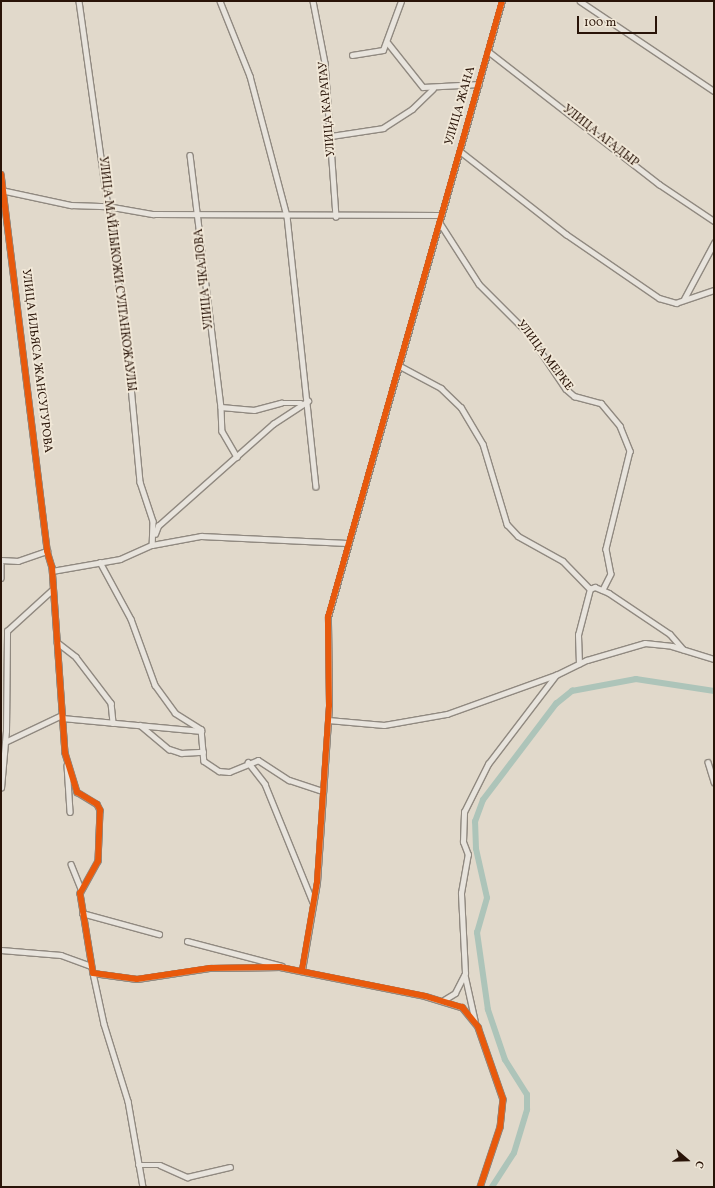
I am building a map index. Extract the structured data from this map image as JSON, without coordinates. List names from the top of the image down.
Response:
{
  "streets": {
    "street": [
      "УЛИЦА ЖАНА",
      "УЛИЦА КАРАТАУ",
      "УЛИЦА АГАДЫР",
      "УЛИЦА МАЙЛЫКОЖИ СУЛТАНКОЖАУЛЫ",
      "УЛИЦА ЧКАЛОВА",
      "УЛИЦА МЕРКЕ",
      "УЛИЦА ИЛЬЯСА ЖАНСУГУРОВА"
    ]
  },
  "crossings": [
    ["УЛИЦА ЖАНА", "УЛИЦА АГАДЫР"],
    ["УЛИЦА ЖАНА", "УЛИЦА МЕРКЕ"]
  ],
  "scale_bar": "100 m",
  "north": "right"
}
